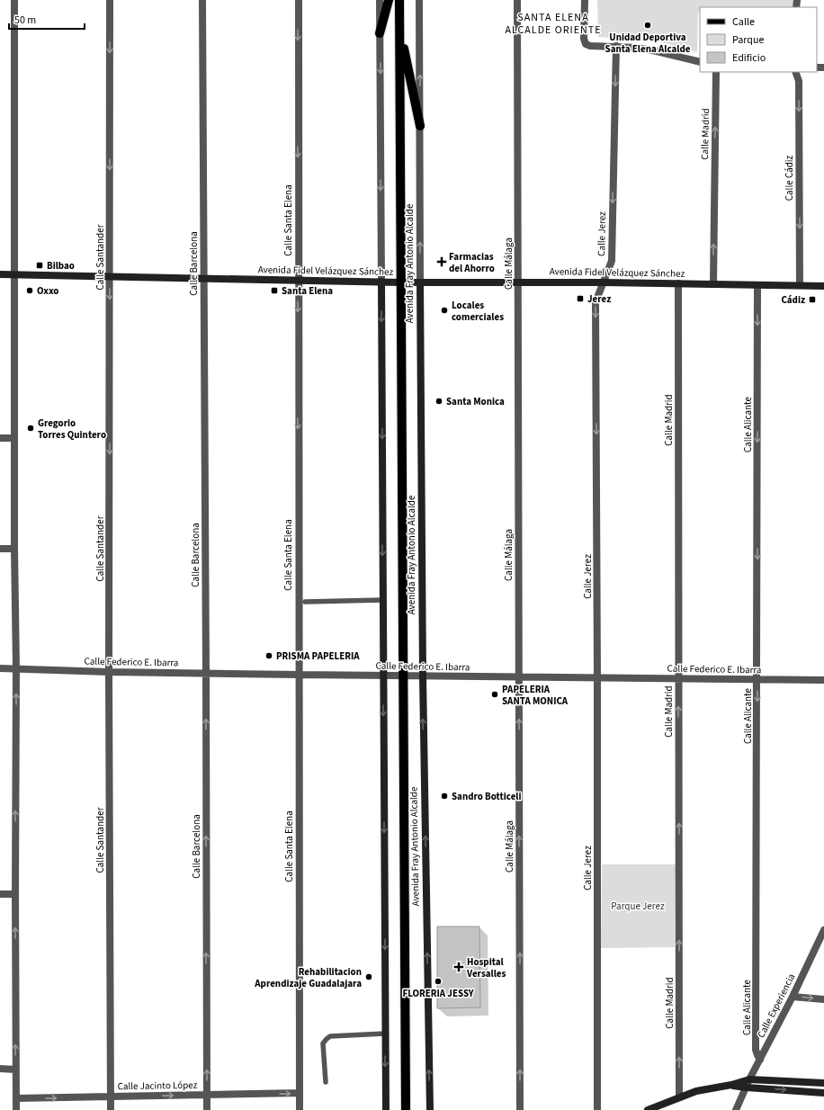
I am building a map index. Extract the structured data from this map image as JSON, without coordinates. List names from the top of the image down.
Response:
{
  "streets": {
    "main road": ["Avenida Fray Antonio Alcalde"],
    "street": [
      "Calle Madrid",
      "Calle Cádiz",
      "Calle Santa Elena",
      "Calle Jerez",
      "Calle Santander",
      "Calle Barcelona",
      "Calle Málaga",
      "Avenida Fidel Velázquez Sánchez",
      "Calle Alicante",
      "Calle Federico E. Ibarra",
      "Calle Experiencia",
      "Calle Jacinto López"
    ]
  },
  "crossings": [
    ["Calle Madrid", "Avenida Fidel Velázquez Sánchez"],
    ["Calle Madrid", "Calle Federico E. Ibarra"],
    ["Calle Cádiz", "Avenida Fidel Velázquez Sánchez"],
    ["Calle Santa Elena", "Avenida Fidel Velázquez Sánchez"],
    ["Calle Santa Elena", "Calle Federico E. Ibarra"],
    ["Calle Santa Elena", "Calle Jacinto López"],
    ["Calle Jerez", "Avenida Fidel Velázquez Sánchez"],
    ["Calle Jerez", "Calle Federico E. Ibarra"],
    ["Calle Santander", "Avenida Fidel Velázquez Sánchez"],
    ["Calle Santander", "Calle Federico E. Ibarra"],
    ["Calle Santander", "Calle Jacinto López"],
    ["Calle Barcelona", "Avenida Fidel Velázquez Sánchez"],
    ["Calle Barcelona", "Calle Federico E. Ibarra"],
    ["Calle Barcelona", "Calle Jacinto López"],
    ["Avenida Fray Antonio Alcalde", "Avenida Fidel Velázquez Sánchez"],
    ["Avenida Fray Antonio Alcalde", "Calle Federico E. Ibarra"],
    ["Calle Málaga", "Avenida Fidel Velázquez Sánchez"],
    ["Calle Málaga", "Calle Federico E. Ibarra"],
    ["Avenida Fidel Velázquez Sánchez", "Calle Alicante"],
    ["Calle Alicante", "Calle Federico E. Ibarra"],
    ["Calle Alicante", "Calle Experiencia"]
  ],
  "one_way": [
    "Calle Madrid",
    "Calle Cádiz",
    "Calle Santa Elena",
    "Calle Jerez",
    "Calle Santander",
    "Calle Barcelona",
    "Calle Málaga",
    "Calle Alicante",
    "Calle Jacinto López"
  ],
  "districts": ["SANTA ELENA ALCALDE ORIENTE"],
  "parks": ["Parque Jerez"],
  "places": {
    "other": [
      "Unidad Deportiva Santa Elena Alcalde",
      "Oxxo",
      "Locales comerciales",
      "Santa Monica",
      "Gregorio Torres Quintero",
      "PRISMA PAPELERIA",
      "PAPELERIA SANTA MONICA",
      "Sandro Botticeli",
      "Rehabilitacion Aprendizaje Guadalajara",
      "FLORERIA JESSY"
    ],
    "health": ["Farmacias del Ahorro", "Hospital Versalles"],
    "transit": [
      "Bilbao",
      "Santa Elena",
      "Jerez",
      "Cádiz"
    ]
  },
  "legend": ["Calle", "Parque", "Edificio"],
  "scale_bar": "50 m"
}
